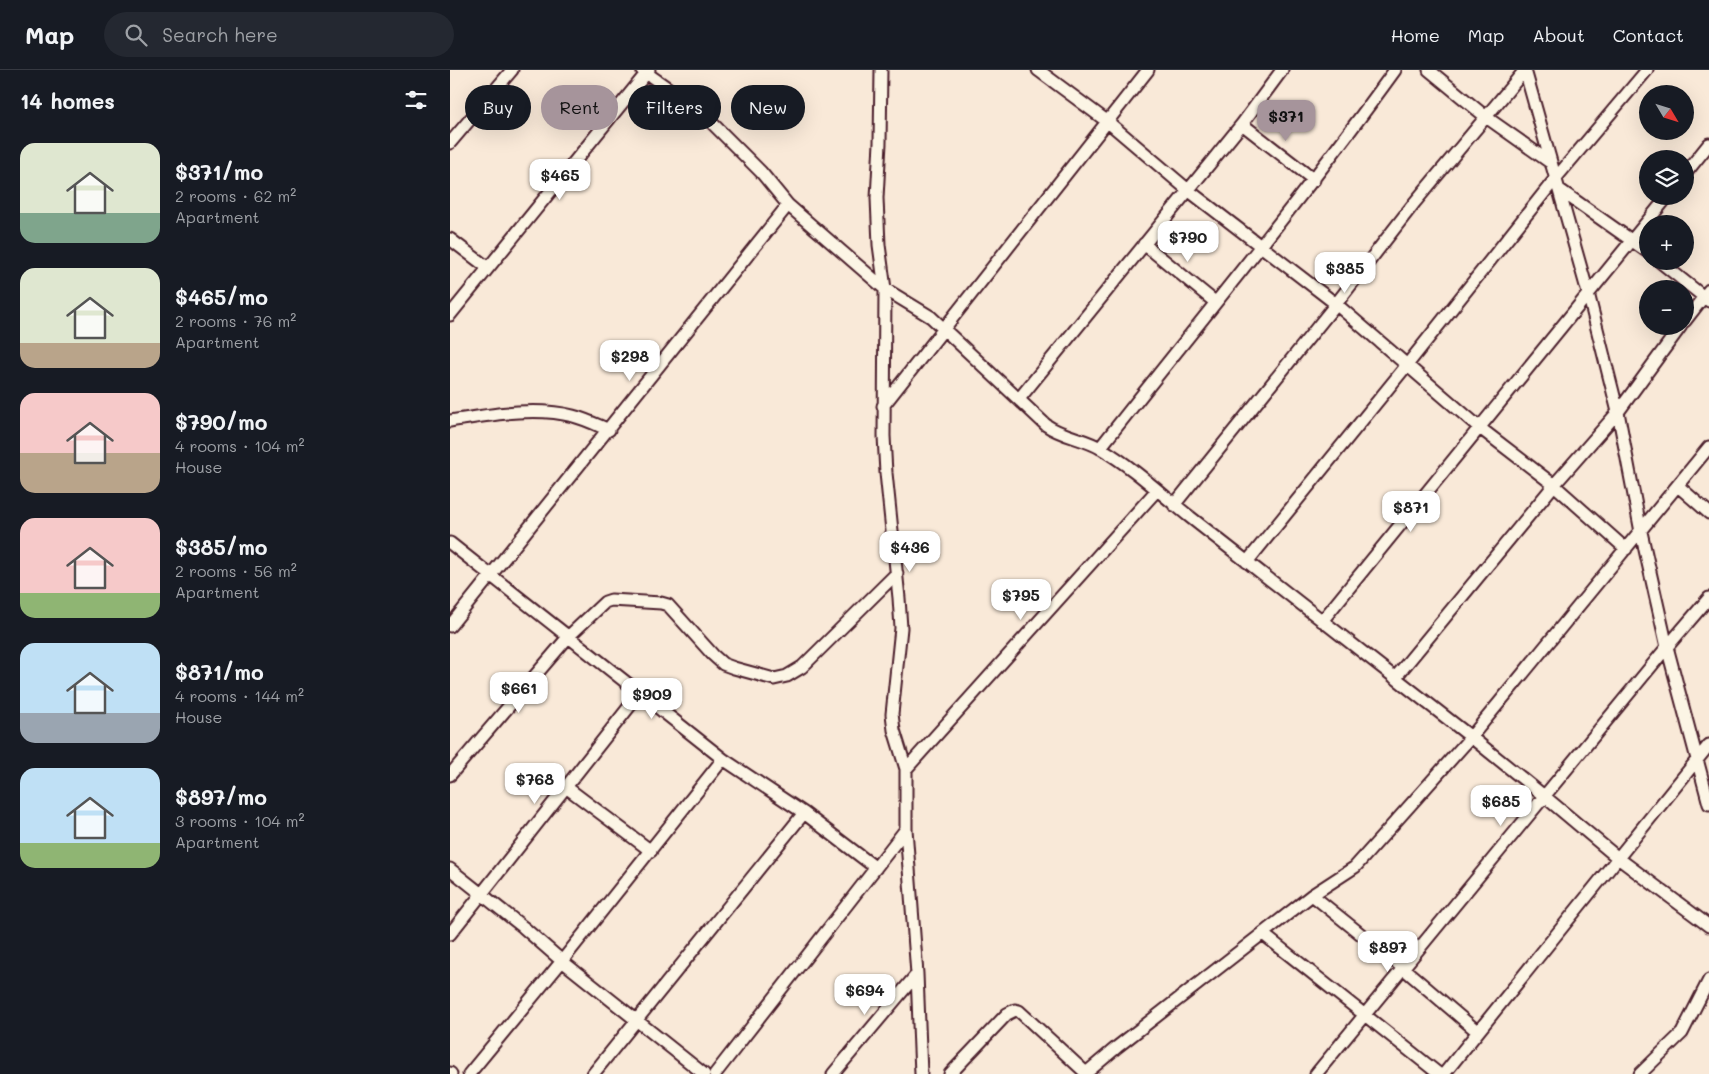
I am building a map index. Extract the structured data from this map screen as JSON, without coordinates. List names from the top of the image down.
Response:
{
  "north": "bottom right",
  "page": {
    "header": "Map",
    "search": "Search here",
    "nav": [
      "Home",
      "Map",
      "About",
      "Contact"
    ],
    "heading": "14 homes",
    "map_buttons": ["+", "−"],
    "chip": [
      "Buy",
      "Rent",
      "Filters",
      "New"
    ],
    "price": [
      "$371",
      "$465",
      "$790",
      "$385",
      "$298",
      "$871",
      "$436",
      "$795",
      "$661",
      "$909",
      "$768",
      "$685",
      "$897",
      "$694"
    ],
    "list": [
      {
        "name": "$371/mo",
        "note": "2 rooms · 62 m² · Apartment"
      },
      {
        "name": "$465/mo",
        "note": "2 rooms · 76 m² · Apartment"
      },
      {
        "name": "$790/mo",
        "note": "4 rooms · 104 m² · House"
      },
      {
        "name": "$385/mo",
        "note": "2 rooms · 56 m² · Apartment"
      },
      {
        "name": "$871/mo",
        "note": "4 rooms · 144 m² · House"
      },
      {
        "name": "$897/mo",
        "note": "3 rooms · 104 m² · Apartment"
      }
    ]
  }
}
